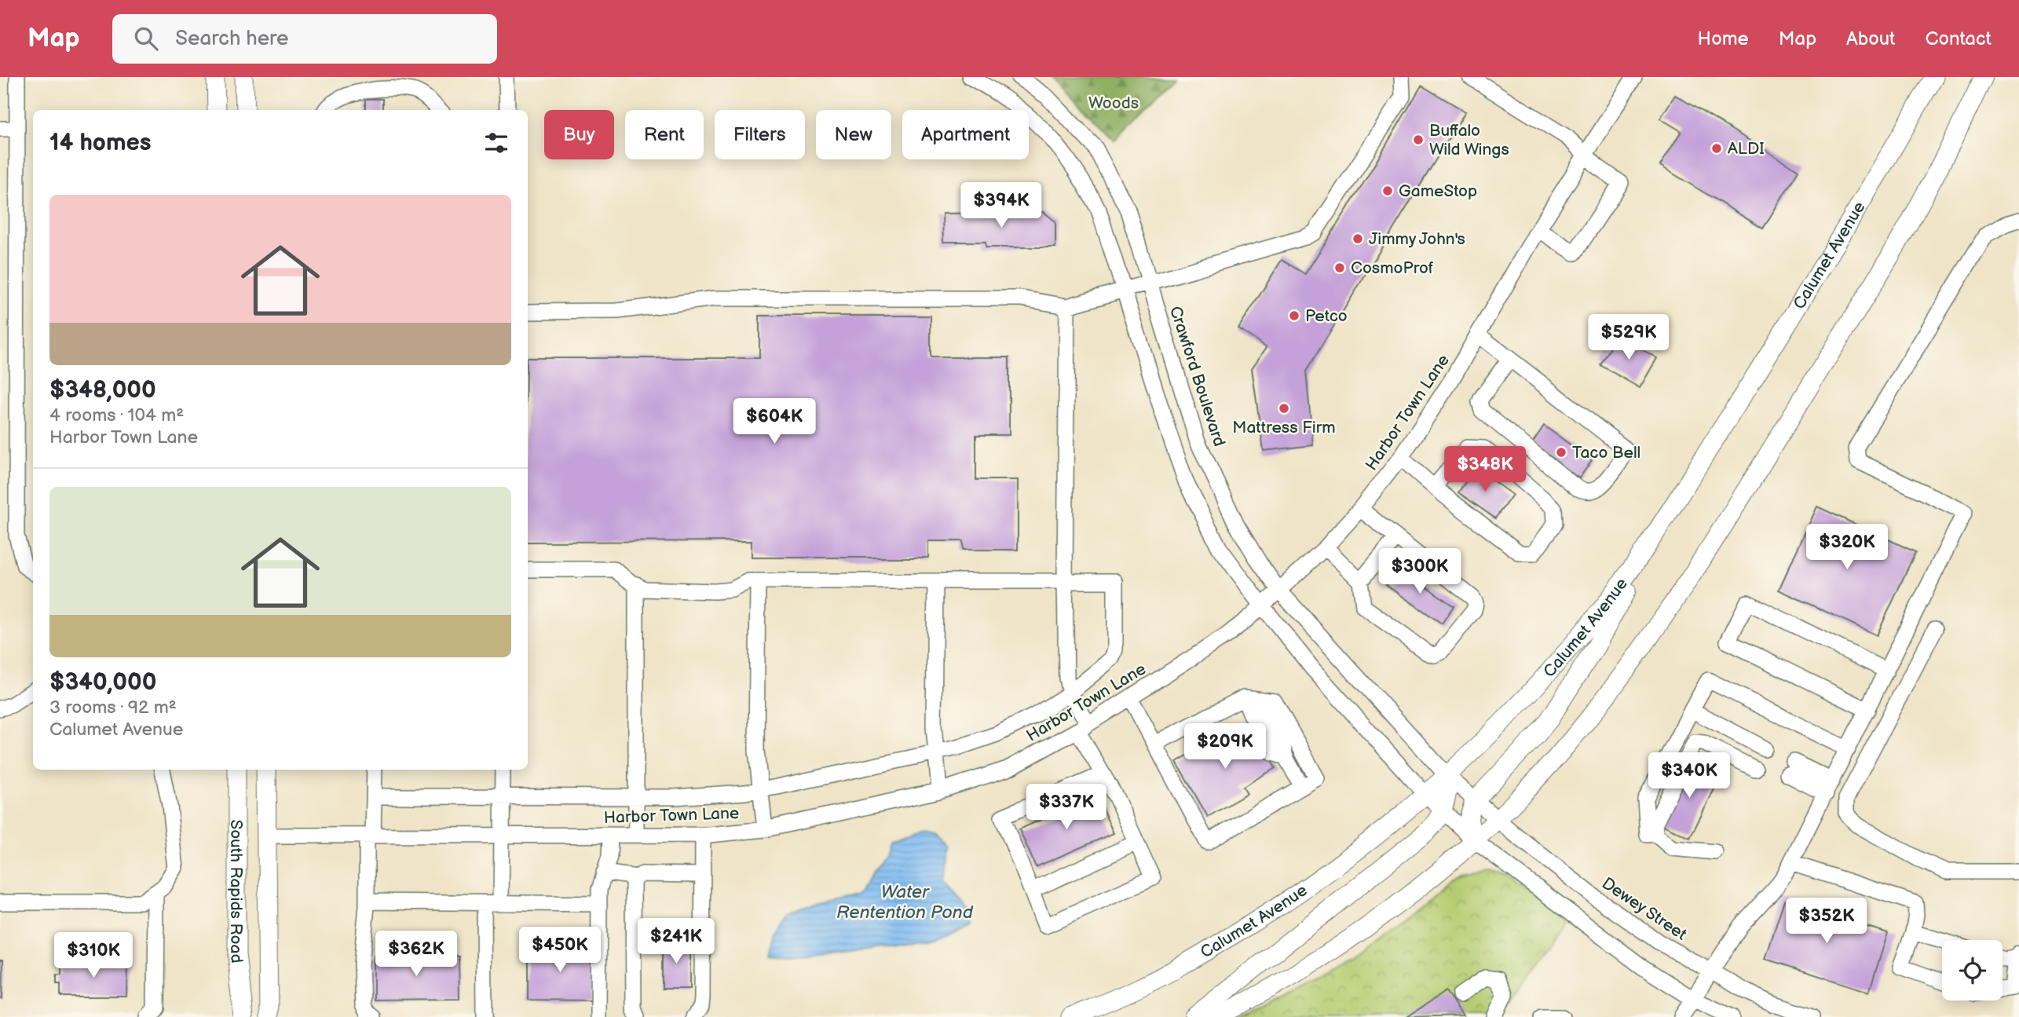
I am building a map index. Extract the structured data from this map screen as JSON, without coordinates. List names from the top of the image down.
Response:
{
  "streets": {
    "main road": ["Calumet Avenue", "South Rapids Road"],
    "street": ["Crawford Boulevard", "Harbor Town Lane", "Dewey Street"]
  },
  "crossings": [
    ["Calumet Avenue", "Crawford Boulevard"],
    ["Crawford Boulevard", "Harbor Town Lane"],
    ["Crawford Boulevard", "Dewey Street"],
    ["Harbor Town Lane", "South Rapids Road"]
  ],
  "water": ["Water Rentention Pond"],
  "parks": ["Woods"],
  "places": [
    "Buffalo Wild Wings",
    "ALDI",
    "GameStop",
    "Jimmy John's",
    "CosmoProf",
    "Petco",
    "Mattress Firm",
    "Taco Bell"
  ],
  "page": {
    "header": "Map",
    "search": "Search here",
    "nav": [
      "Home",
      "Map",
      "About",
      "Contact"
    ],
    "chip": [
      "Buy",
      "Rent",
      "Filters",
      "New",
      "Apartment"
    ],
    "heading": "14 homes",
    "list": [
      {
        "name": "$348,000",
        "note": "4 rooms · 104 m² · Harbor Town Lane"
      },
      {
        "name": "$340,000",
        "note": "3 rooms · 92 m² · Calumet Avenue"
      }
    ],
    "price": [
      "$394K",
      "$529K",
      "$604K",
      "$348K",
      "$320K",
      "$300K",
      "$209K",
      "$340K",
      "$337K",
      "$352K",
      "$241K",
      "$450K",
      "$362K",
      "$310K"
    ]
  }
}
